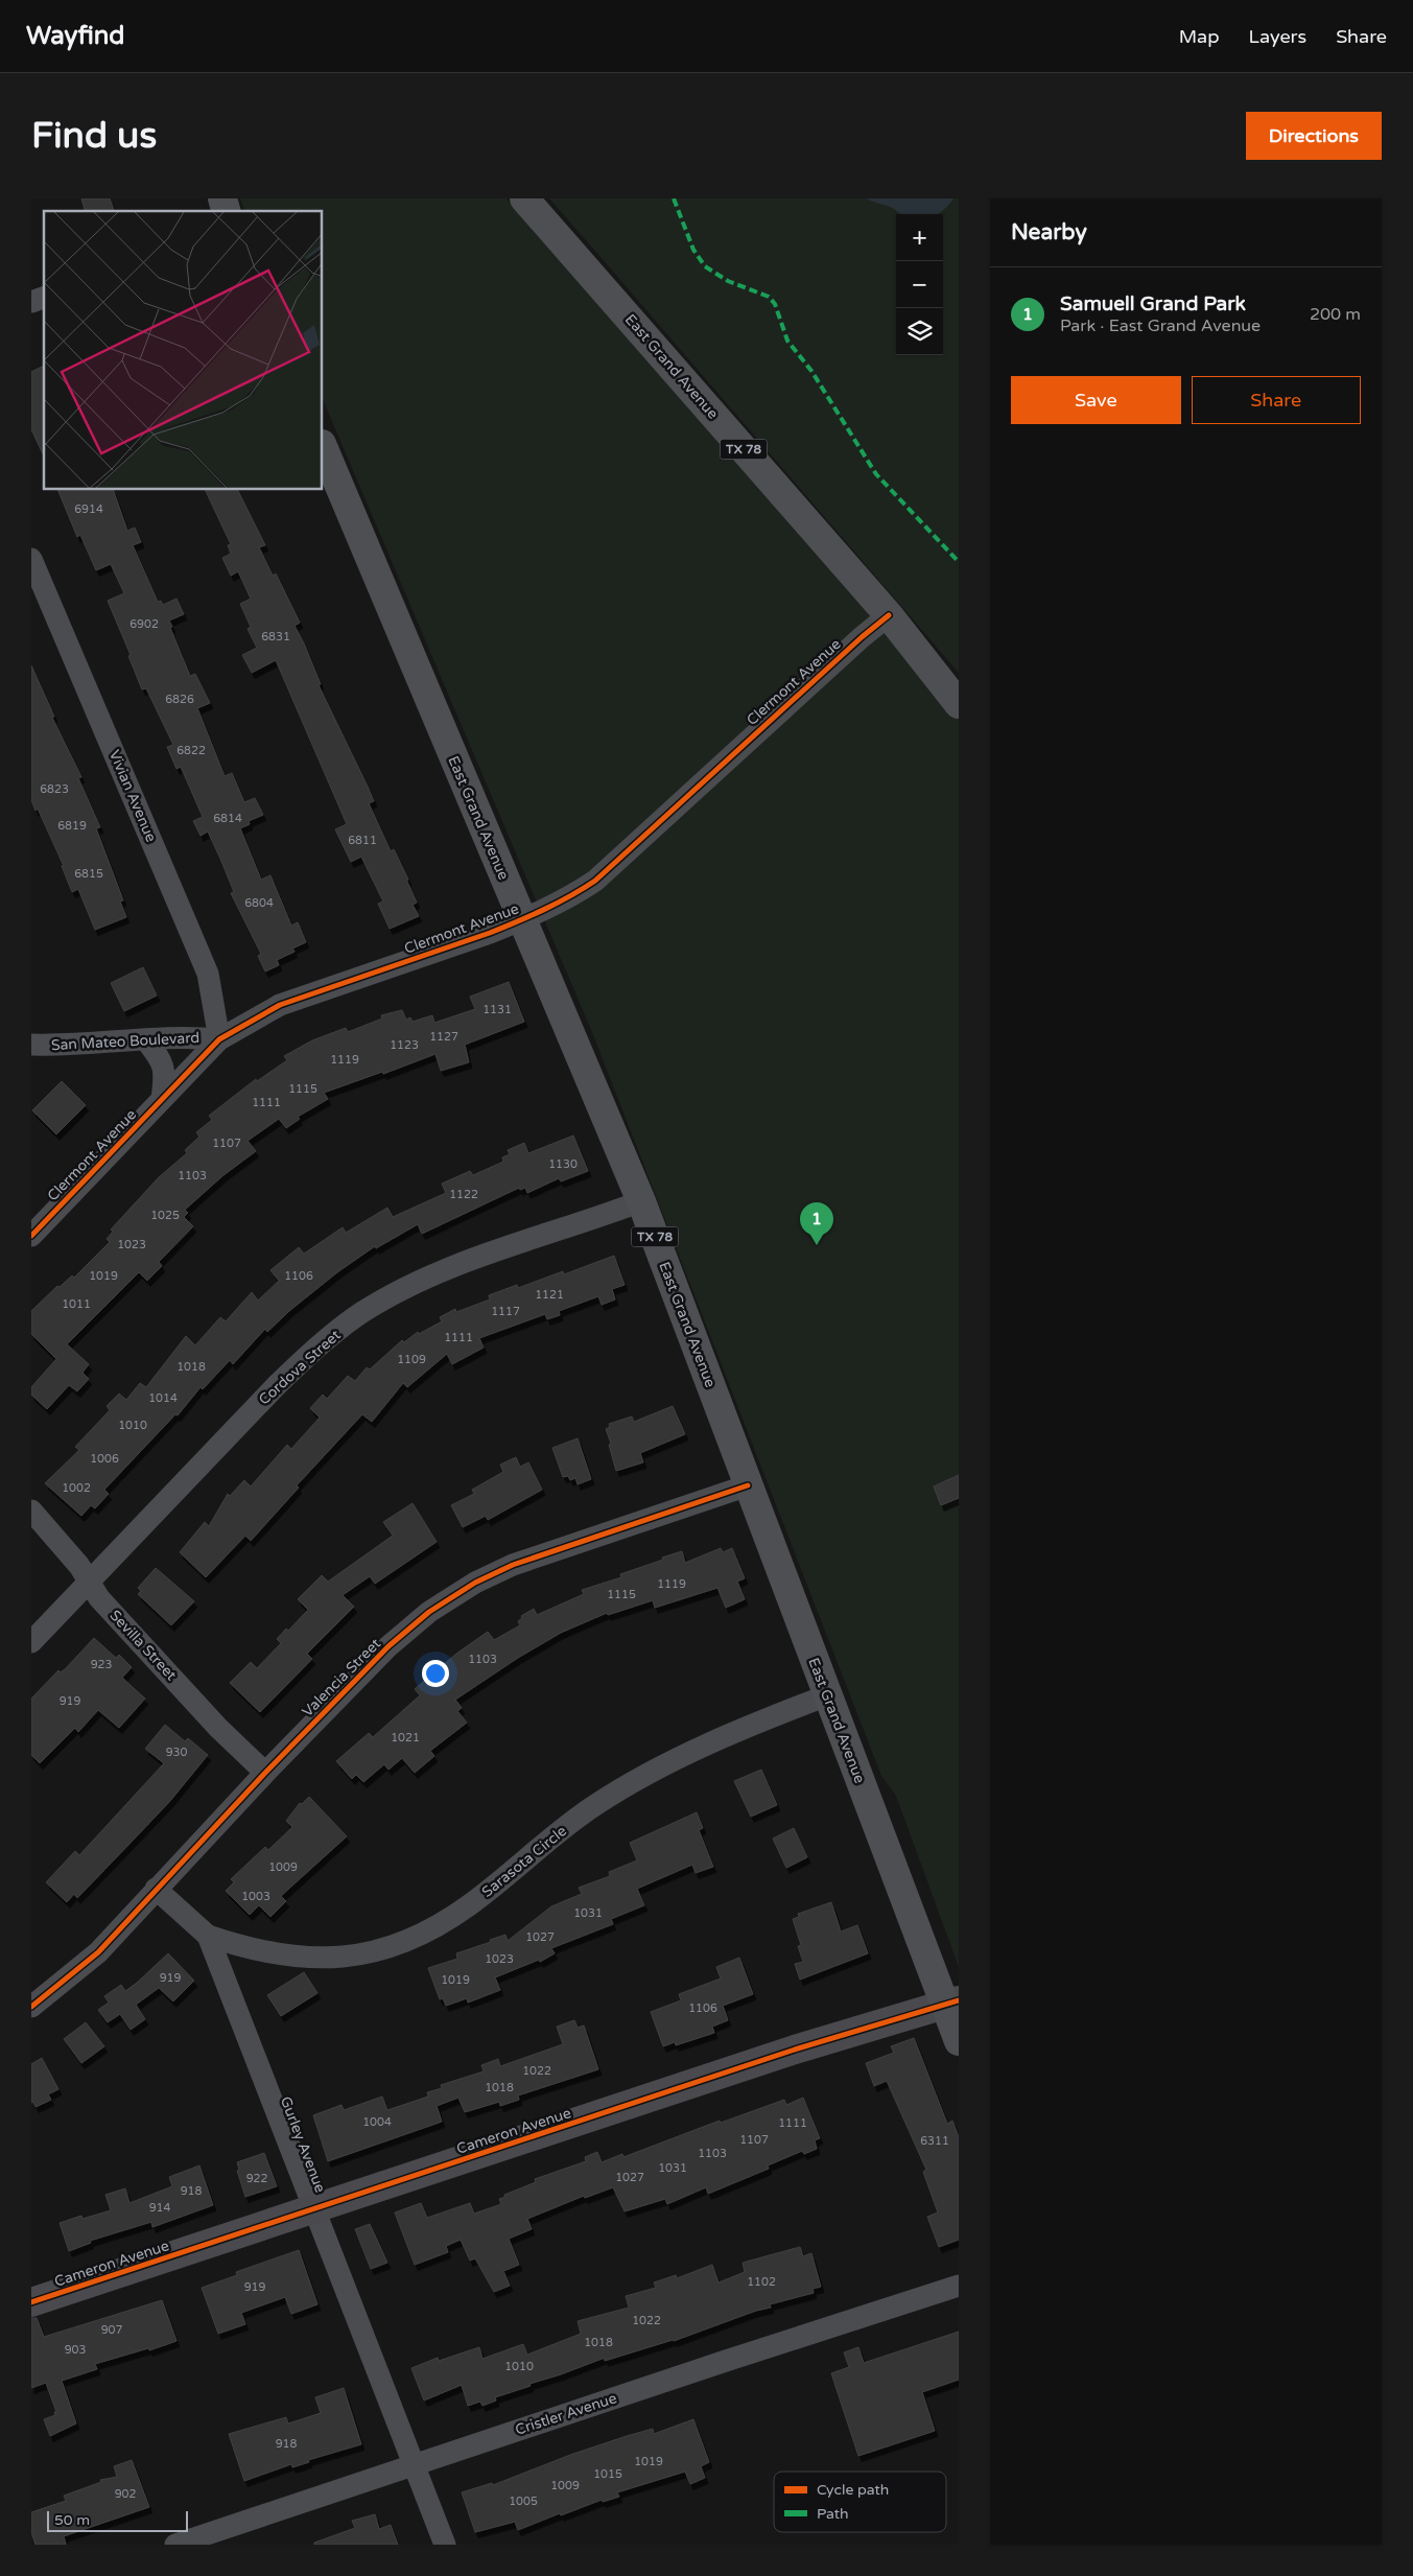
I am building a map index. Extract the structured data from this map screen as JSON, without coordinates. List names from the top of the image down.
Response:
{
  "streets": {
    "main road": ["East Grand Avenue", "TX 78"],
    "street": [
      "Clermont Avenue",
      "Vivian Avenue",
      "San Mateo Boulevard",
      "Cordova Street",
      "Sevilla Street",
      "Valencia Street",
      "Sarasota Circle",
      "Cameron Avenue",
      "Gurley Avenue",
      "Cristler Avenue"
    ]
  },
  "crossings": [
    ["East Grand Avenue", "Clermont Avenue"],
    ["East Grand Avenue", "Cordova Street"],
    ["East Grand Avenue", "Valencia Street"],
    ["East Grand Avenue", "Sarasota Circle"],
    ["East Grand Avenue", "Cameron Avenue"],
    ["Clermont Avenue", "Vivian Avenue"],
    ["Clermont Avenue", "San Mateo Boulevard"],
    ["Vivian Avenue", "San Mateo Boulevard"],
    ["Cordova Street", "Sevilla Street"],
    ["Sevilla Street", "Valencia Street"],
    ["Valencia Street", "Gurley Avenue"],
    ["Sarasota Circle", "Gurley Avenue"],
    ["Cameron Avenue", "Gurley Avenue"],
    ["Gurley Avenue", "Cristler Avenue"]
  ],
  "house_numbers": [
    "6914",
    "6902",
    "6831",
    "6826",
    "6822",
    "6823",
    "6814",
    "6819",
    "6811",
    "6815",
    "6804",
    "1131",
    "1127",
    "1123",
    "1119",
    "1115",
    "1111",
    "1107",
    "1130",
    "1103",
    "1122",
    "1025",
    "1023",
    "1019",
    "1106",
    "1121",
    "1011",
    "1117",
    "1111",
    "1109",
    "1018",
    "1014",
    "1010",
    "1006",
    "1002",
    "1119",
    "1115",
    "1103",
    "923",
    "919",
    "1021",
    "930",
    "1009",
    "1003",
    "1031",
    "1027",
    "1023",
    "919",
    "1019",
    "1106",
    "1022",
    "1018",
    "1004",
    "1111",
    "1107",
    "6311",
    "1103",
    "1031",
    "1027",
    "922",
    "918",
    "914",
    "1102",
    "919",
    "1022",
    "907",
    "1018",
    "903",
    "1010",
    "918",
    "1019",
    "1015",
    "1009",
    "902",
    "1005"
  ],
  "legend": ["Cycle path", "Path"],
  "scale_bar": "50 m",
  "page": {
    "header": "Wayfind",
    "nav": ["Map", "Layers", "Share"],
    "buttons": [
      "Directions",
      ["Save", "Share"]
    ],
    "title": "Find us",
    "heading": "Nearby",
    "map_buttons": ["+", "−"],
    "list": [
      {
        "mark": "1",
        "name": "Samuell Grand Park",
        "note": "Park · East Grand Avenue",
        "value": "200 m"
      }
    ],
    "pins": "1",
    "scale": "50 m"
  }
}
